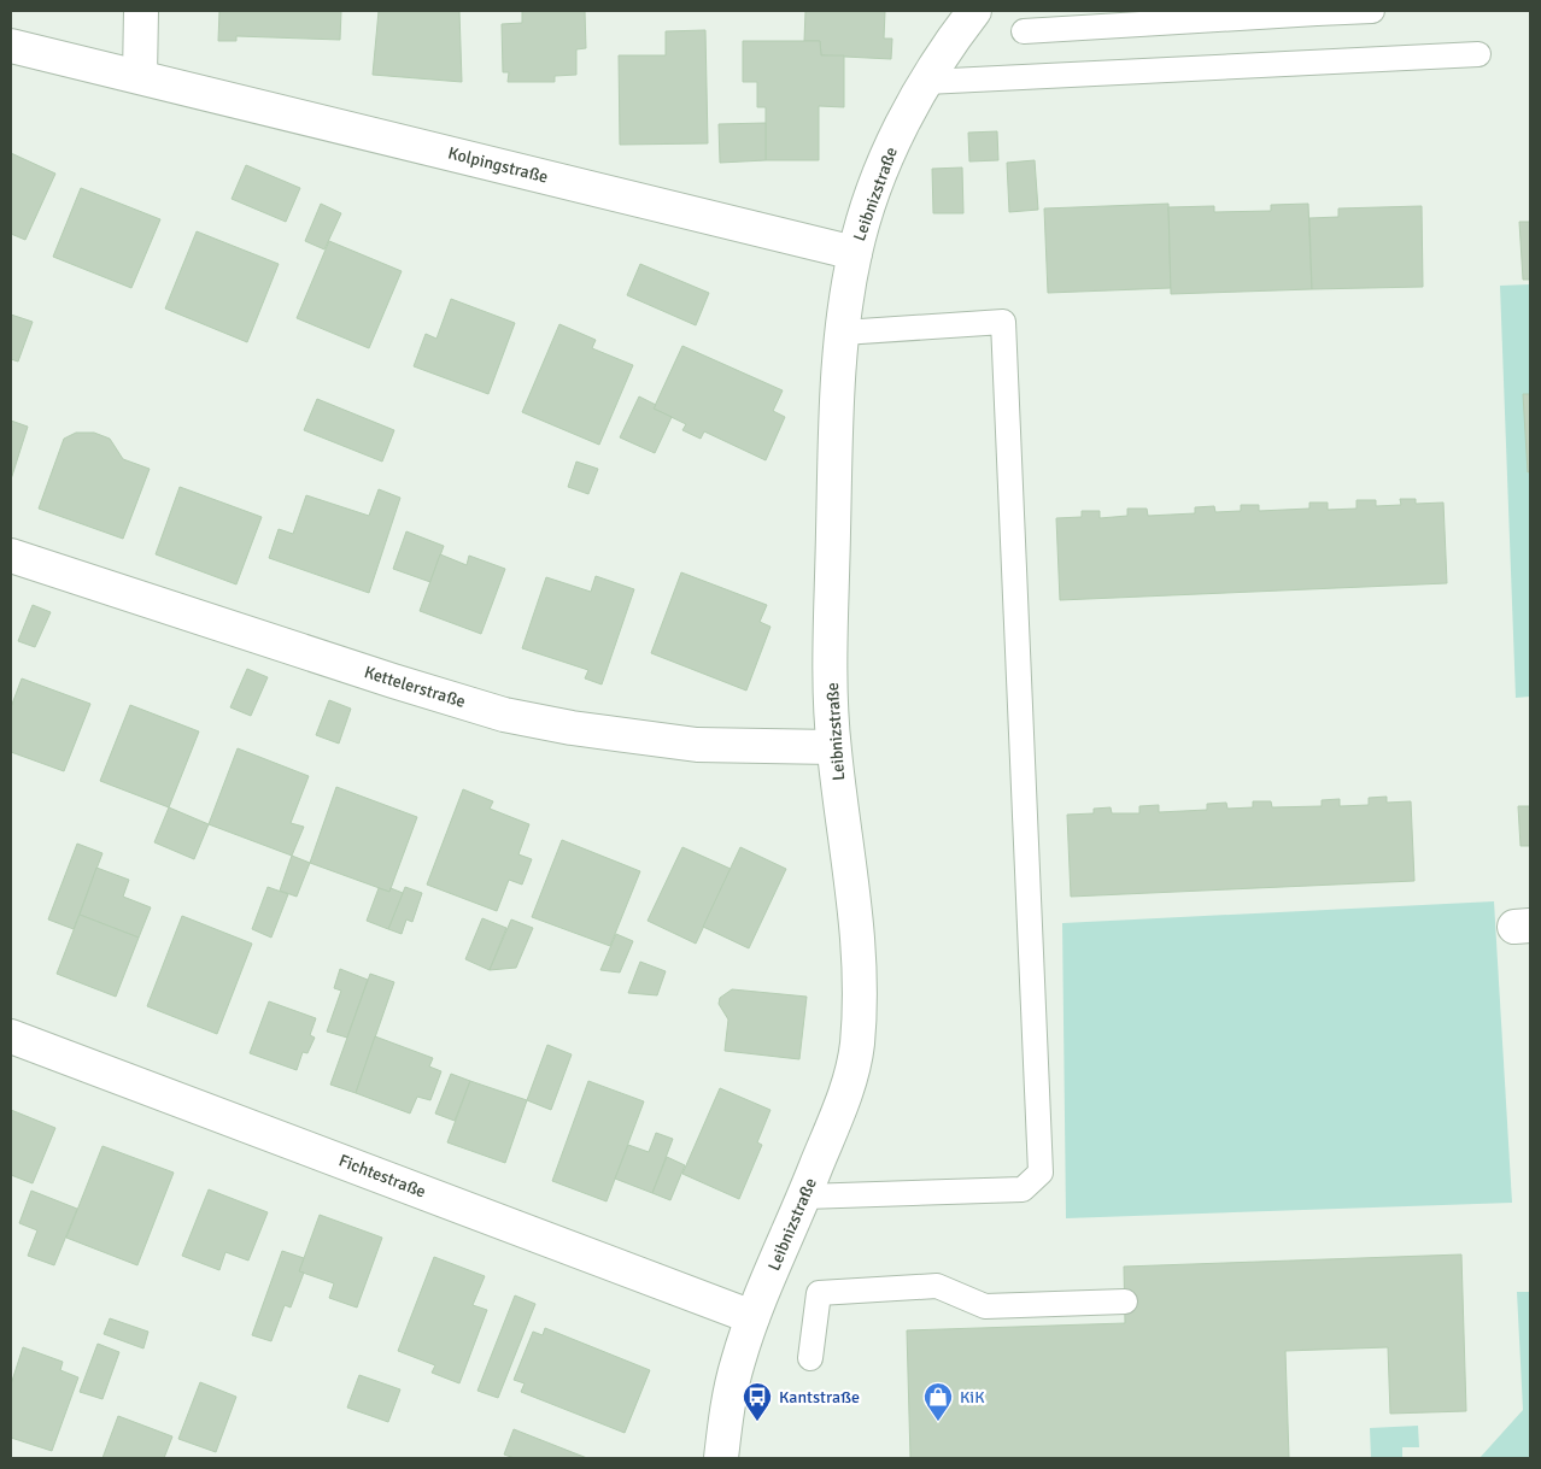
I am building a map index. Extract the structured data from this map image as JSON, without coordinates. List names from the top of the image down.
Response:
{
  "streets": {
    "street": [
      "Kolpingstraße",
      "Leibnizstraße",
      "Kettelerstraße",
      "Fichtestraße"
    ]
  },
  "crossings": [
    ["Kolpingstraße", "Leibnizstraße"],
    ["Leibnizstraße", "Kettelerstraße"],
    ["Leibnizstraße", "Fichtestraße"]
  ],
  "places": {
    "bus stop": ["Kantstraße"],
    "shop": ["KiK"]
  }
}
